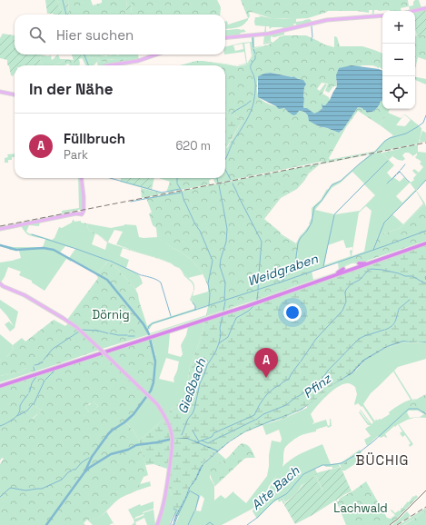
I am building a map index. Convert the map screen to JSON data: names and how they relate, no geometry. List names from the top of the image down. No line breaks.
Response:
{"districts":["BÜCHIG"],"water":["Weidgraben","Gießbach","Pfinz","Alte Bach"],"parks":["Dörnig","Lachwald"],"page":{"map_buttons":["+","−"],"search":"Hier suchen","heading":"In der Nähe","list":[{"mark":"A","name":"Füllbruch","note":"Park","value":"620 m"}],"pins":"A"}}
